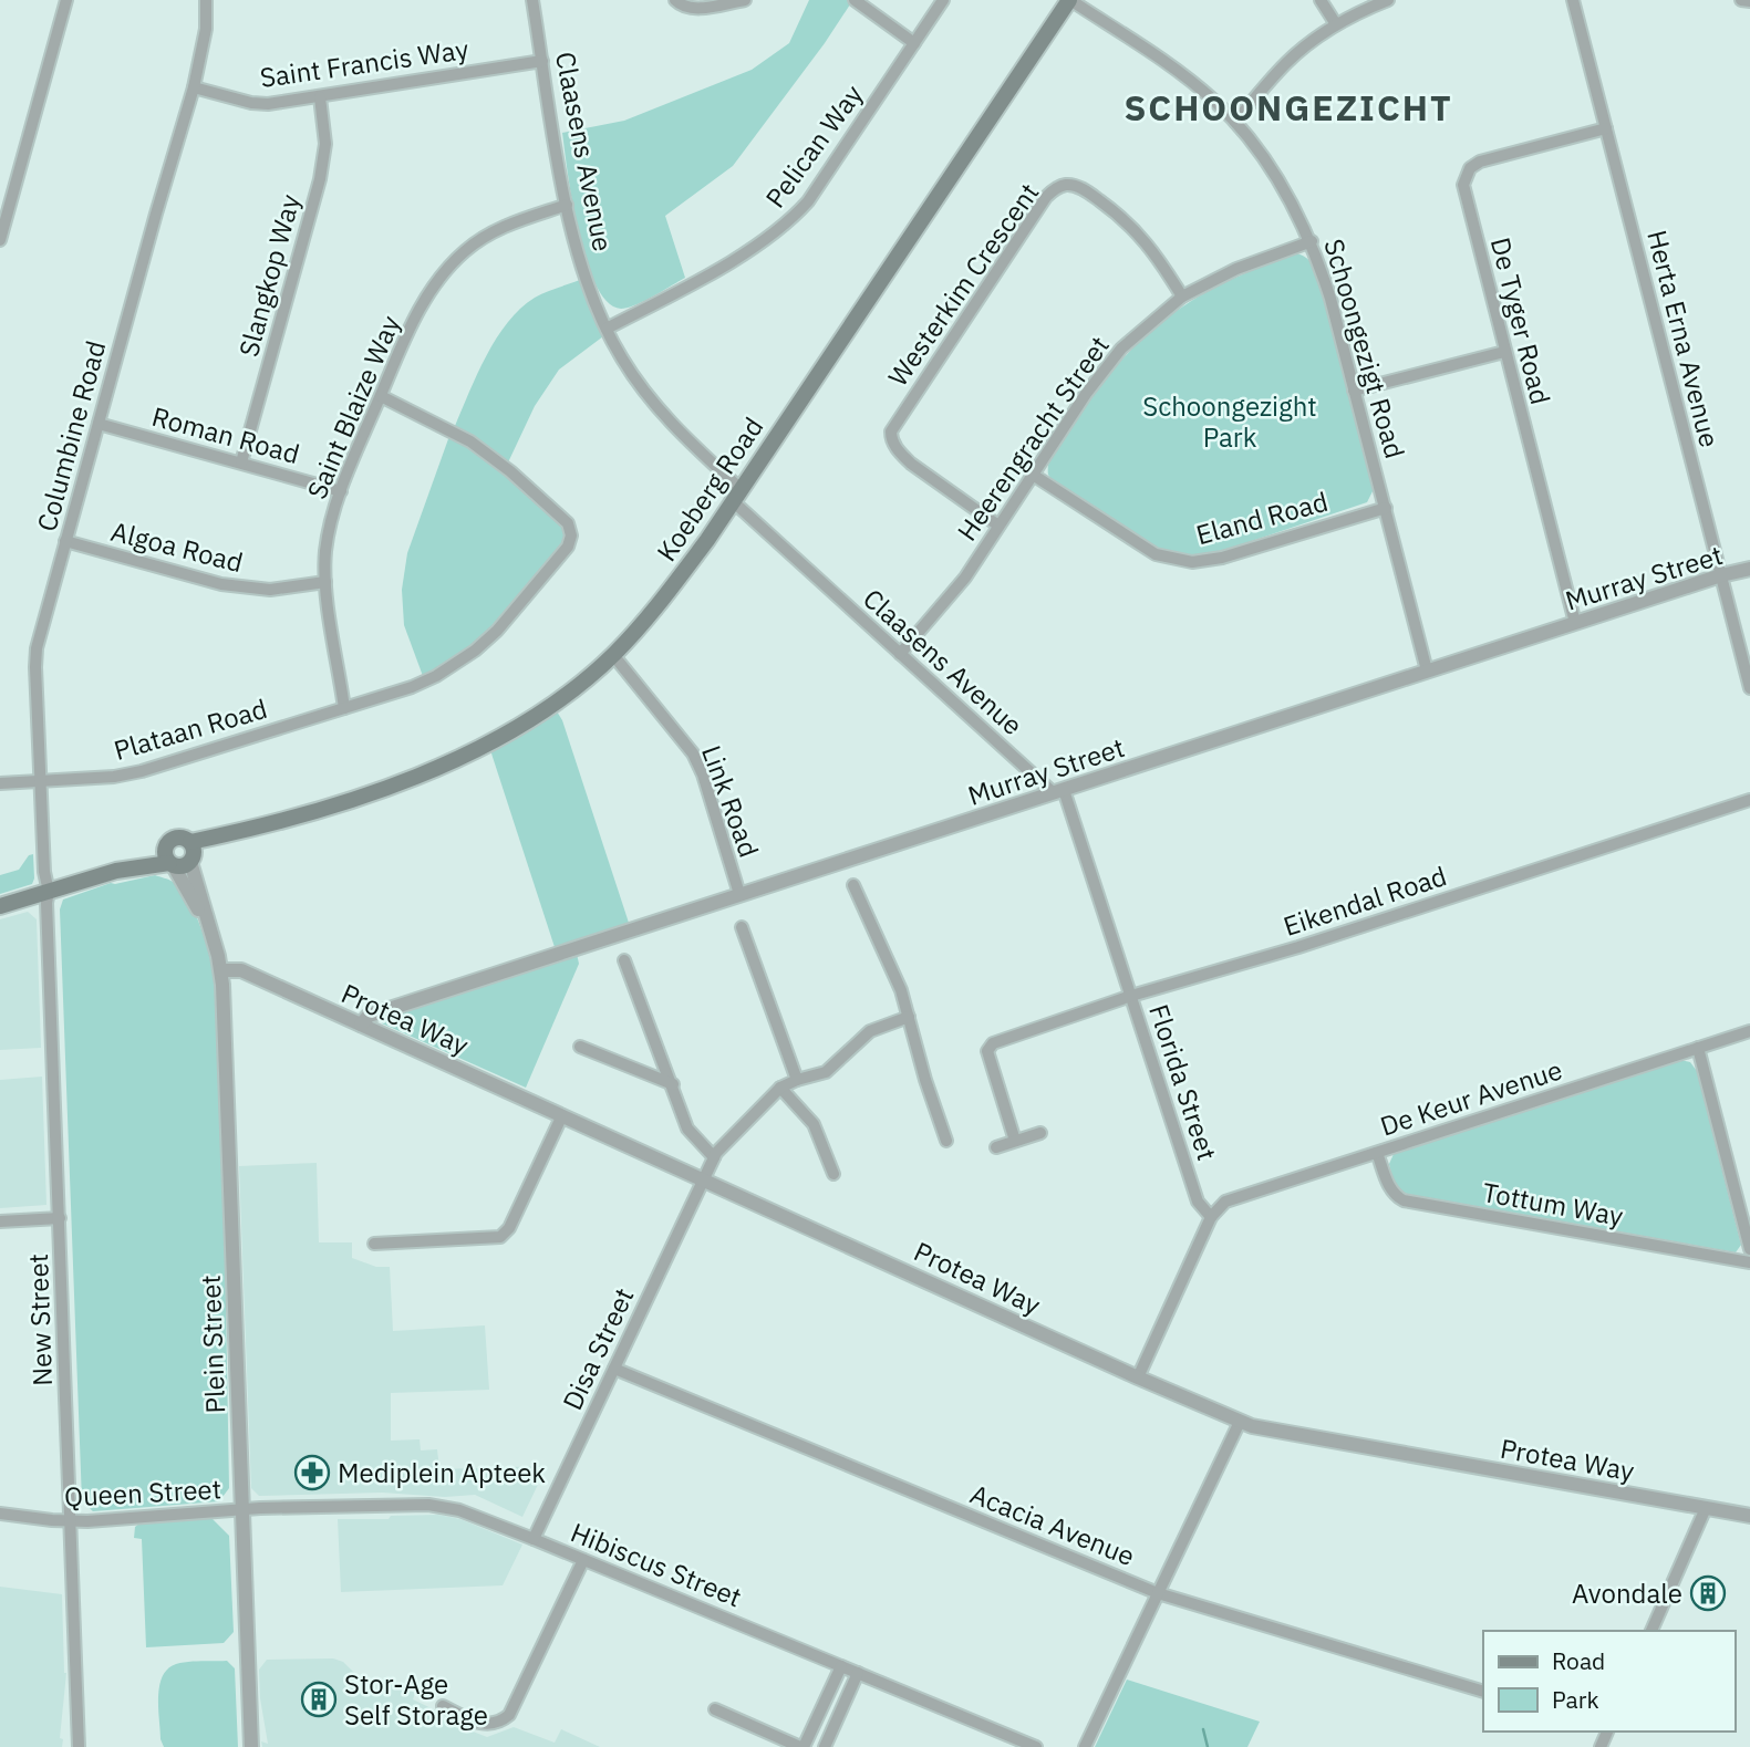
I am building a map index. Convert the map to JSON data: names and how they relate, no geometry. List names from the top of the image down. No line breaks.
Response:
{"streets":{"main road":["Koeberg Road"],"street":["Saint Francis Way","Pelican Way","Claasens Avenue","Slangkop Way","Westerkim Crescent","De Tyger Road","Herta Erna Avenue","Schoongezigt Road","Saint Blaize Way","Roman Road","Columbine Road","Heerengracht Street","Eland Road","Algoa Road","Murray Street","Plataan Road","Link Road","Eikendal Road","Protea Way","Florida Street","De Keur Avenue","Tottum Way","New Street","Plein Street","Disa Street","Queen Street","Acacia Avenue","Hibiscus Street"]},"crossings":[["Saint Francis Way","Claasens Avenue"],["Saint Francis Way","Slangkop Way"],["Saint Francis Way","Columbine Road"],["Pelican Way","Claasens Avenue"],["Claasens Avenue","Saint Blaize Way"],["Claasens Avenue","Heerengracht Street"],["Claasens Avenue","Koeberg Road"],["Claasens Avenue","Murray Street"],["Claasens Avenue","Florida Street"],["Slangkop Way","Roman Road"],["Westerkim Crescent","Heerengracht Street"],["De Tyger Road","Herta Erna Avenue"],["De Tyger Road","Murray Street"],["Herta Erna Avenue","Murray Street"],["Schoongezigt Road","Heerengracht Street"],["Schoongezigt Road","Koeberg Road"],["Schoongezigt Road","Eland Road"],["Schoongezigt Road","Murray Street"],["Saint Blaize Way","Roman Road"],["Saint Blaize Way","Algoa Road"],["Saint Blaize Way","Plataan Road"],["Roman Road","Columbine Road"],["Columbine Road","Algoa Road"],["Columbine Road","Plataan Road"],["Columbine Road","New Street"],["Heerengracht Street","Eland Road"],["Koeberg Road","Link Road"],["Koeberg Road","Plein Street"],["Murray Street","Link Road"],["Murray Street","Protea Way"],["Murray Street","Florida Street"],["Eikendal Road","Florida Street"],["Protea Way","Plein Street"],["Protea Way","Disa Street"],["Florida Street","De Keur Avenue"],["De Keur Avenue","Tottum Way"],["New Street","Queen Street"],["Plein Street","Queen Street"],["Plein Street","Hibiscus Street"],["Disa Street","Acacia Avenue"],["Disa Street","Hibiscus Street"],["Queen Street","Hibiscus Street"]],"districts":["SCHOONGEZICHT"],"parks":["Schoongezight Park"],"places":{"pharmacy":["Mediplein Apteek"],"building":["Avondale","Stor-Age Self Storage"]},"legend":["Road","Park"]}
